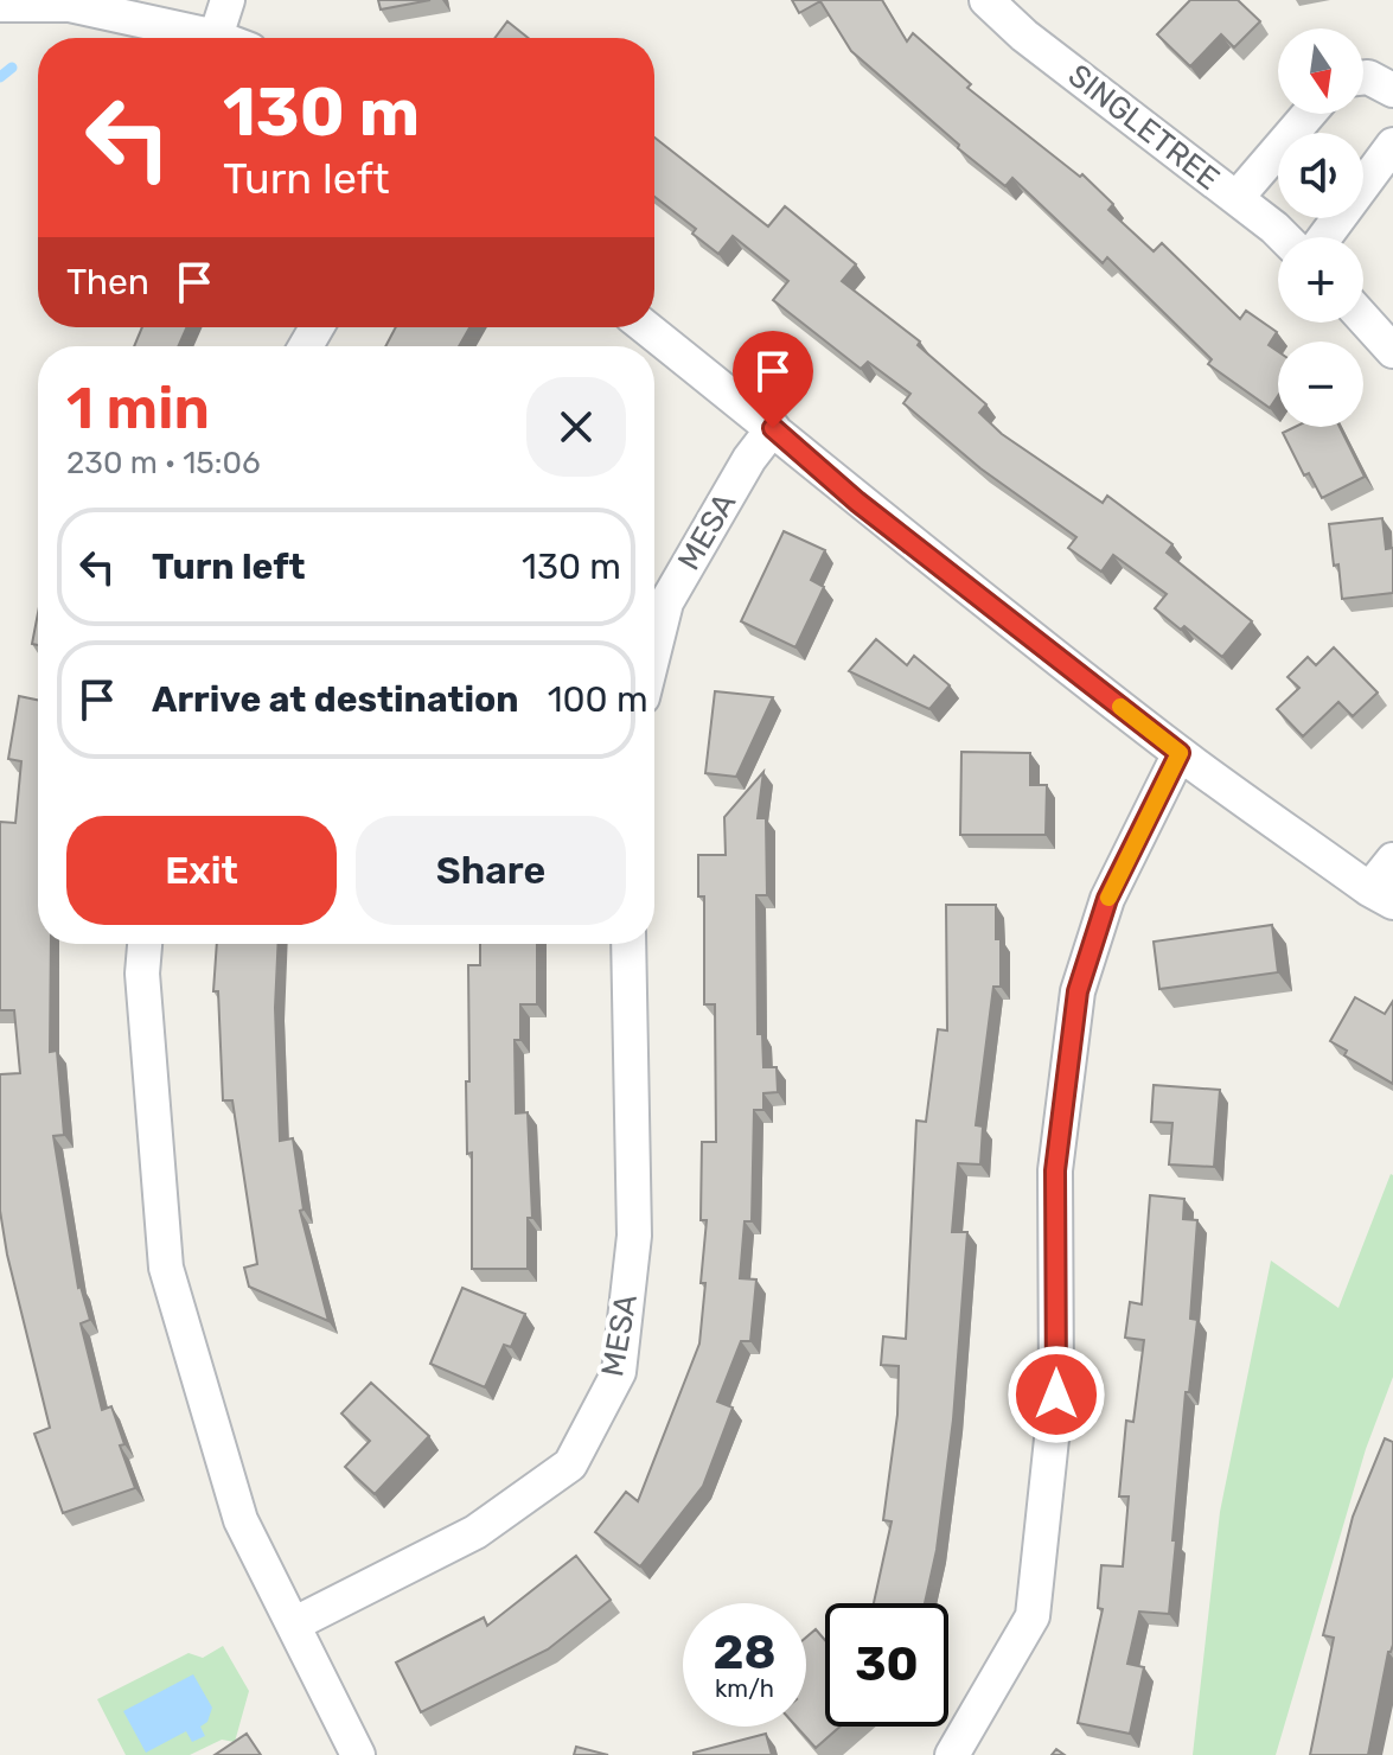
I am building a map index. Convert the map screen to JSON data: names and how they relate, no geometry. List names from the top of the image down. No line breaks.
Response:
{"streets":{"street":["SINGLETREE","MESA"]},"north":"bottom","page":{"map_buttons":["+","−"],"turn":["130 m","Turn left"],"then":"Then","heading":["1 min","230 m · 15:06"],"list":[{"name":"Turn left","value":"130 m"},{"name":"Arrive at destination","value":"100 m"}],"buttons":["Exit","Share"],"speed":"28 km/h","limit":"30"}}
